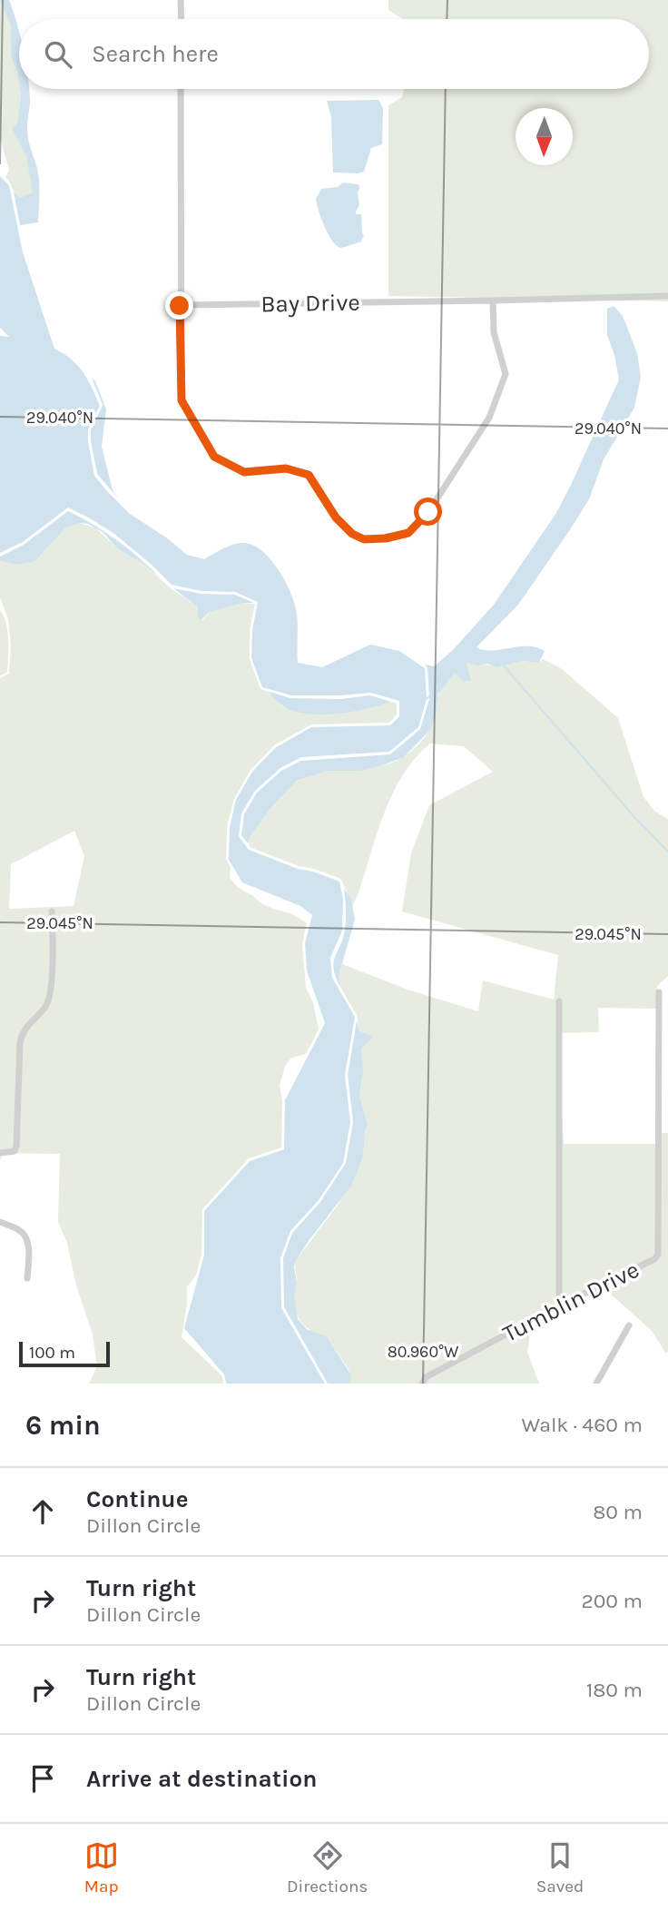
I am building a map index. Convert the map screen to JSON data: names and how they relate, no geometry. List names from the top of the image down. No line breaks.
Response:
{"streets":{"street":["Bay Drive","Tumblin Drive"]},"scale_bar":"100 m","north":"bottom","page":{"search":"Search here","scale":"100 m","heading":["6 min","Walk · 460 m"],"list":[["Continue","Dillon Circle","80 m"],["Turn right","Dillon Circle","200 m"],["Turn right","Dillon Circle","180 m"],"Arrive at destination"],"nav":["Map","Directions","Saved"]},"coordinates":["29.040°N","29.045°N","80.960°W"]}
